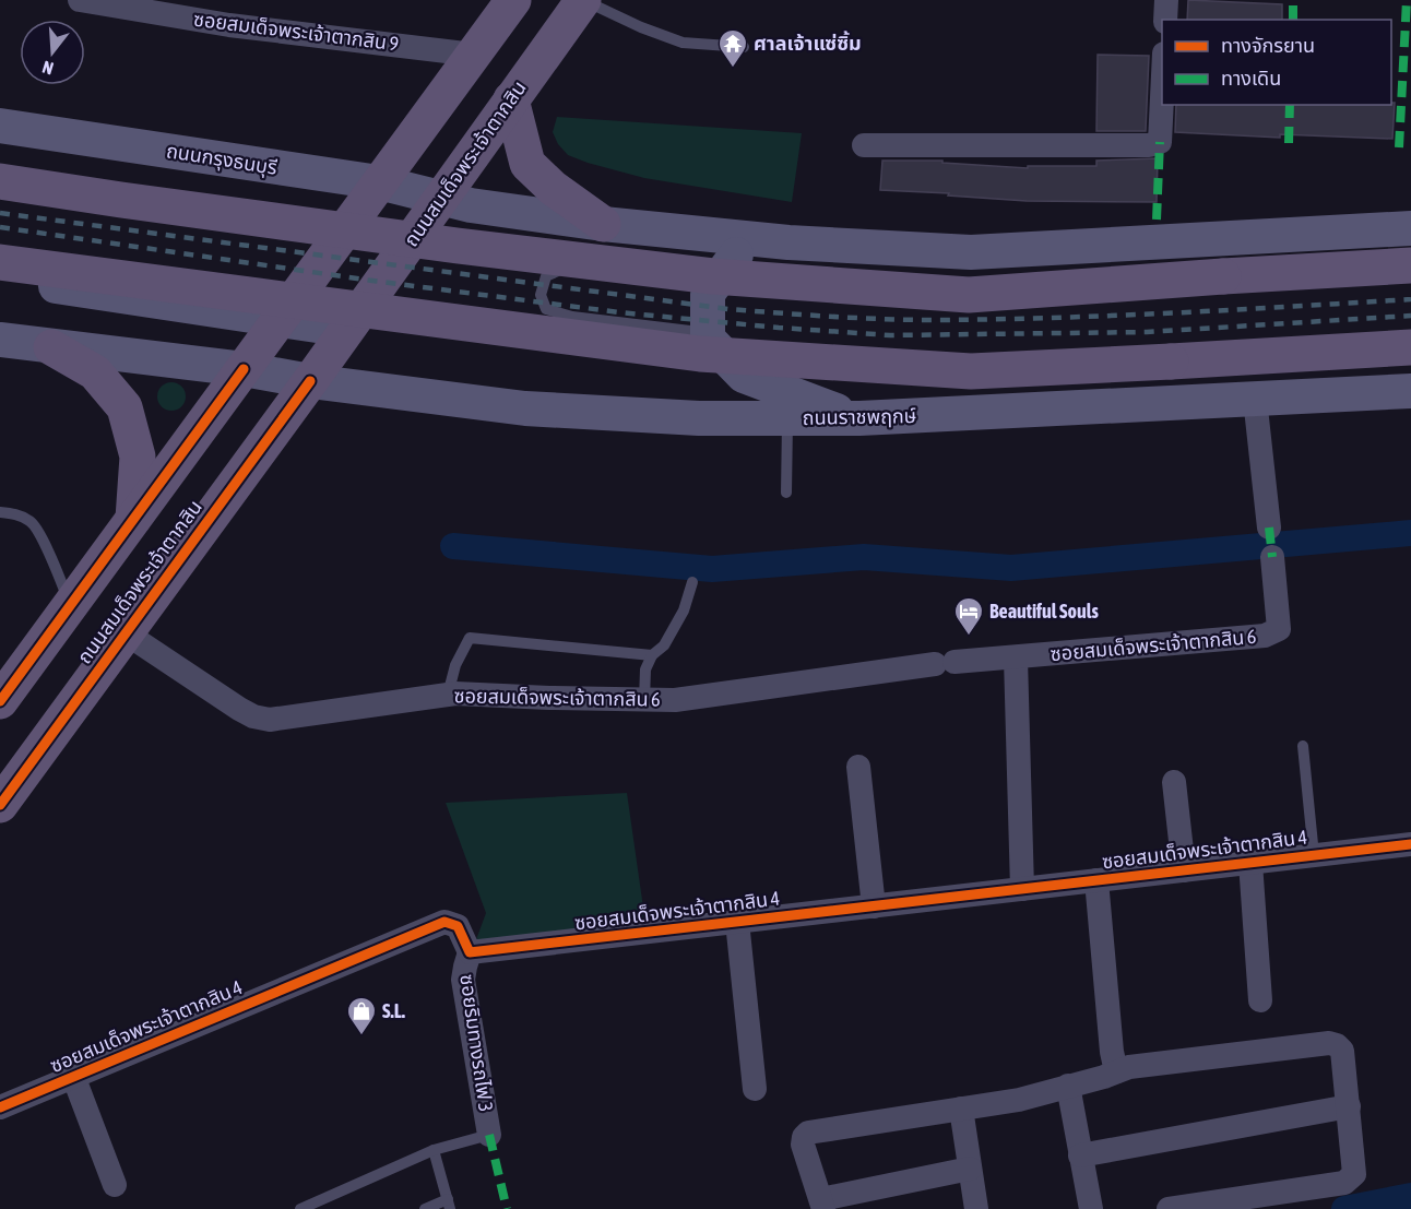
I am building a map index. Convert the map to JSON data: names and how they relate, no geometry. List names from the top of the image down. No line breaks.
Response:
{"streets":{"main road":["ถนนกรุงธนบุรี","ถนนสมเด็จพระเจ้าตากสิน","ถนนราชพฤกษ์"],"street":["ซอยสมเด็จพระเจ้าตากสิน 9","ซอยสมเด็จพระเจ้าตากสิน 6","ซอยสมเด็จพระเจ้าตากสิน 4","ซอยริมทางรถไฟ 3"]},"crossings":[["ถนนกรุงธนบุรี","ถนนสมเด็จพระเจ้าตากสิน"],["ถนนสมเด็จพระเจ้าตากสิน","ถนนราชพฤกษ์"],["ถนนสมเด็จพระเจ้าตากสิน","ซอยสมเด็จพระเจ้าตากสิน 6"],["ซอยสมเด็จพระเจ้าตากสิน 4","ซอยริมทางรถไฟ 3"]],"places":{"temple":["ศาลเจ้าแซ่ซิ้ม"],"hotel":["Beautiful Souls"],"shop":["S.L."]},"legend":["ทางจักรยาน","ทางเดิน"],"north":"bottom"}
